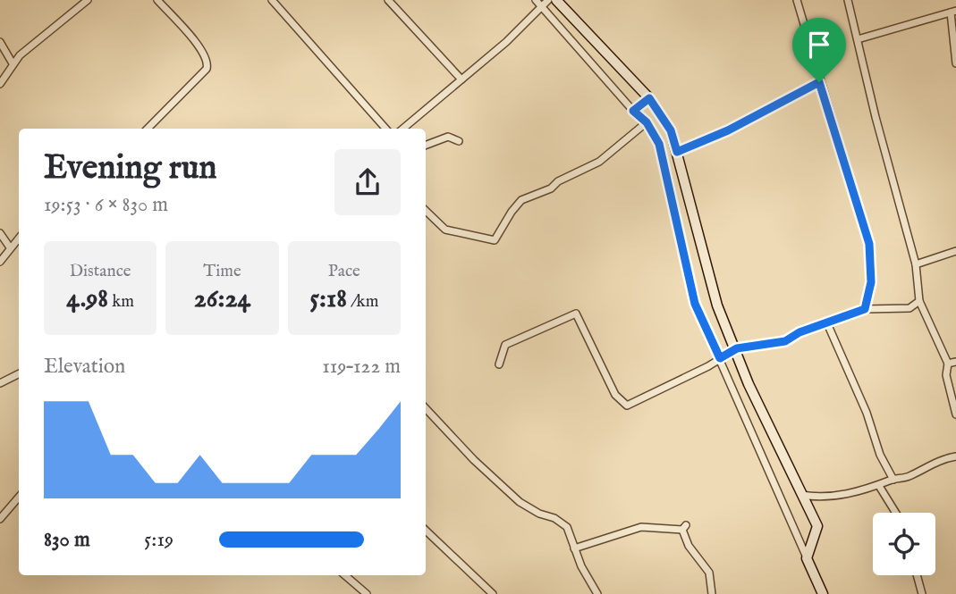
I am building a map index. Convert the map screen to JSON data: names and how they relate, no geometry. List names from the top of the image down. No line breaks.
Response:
{"page":{"heading":["Evening run","19:53 · 6 × 830 m"],"stats":[["Distance","4.98 km"],["Time","26:24"],["Pace","5:18 /km"]],"chart":["Elevation","119–122 m"],"list":[{"name":"830 m","note":"5:19"}]}}
